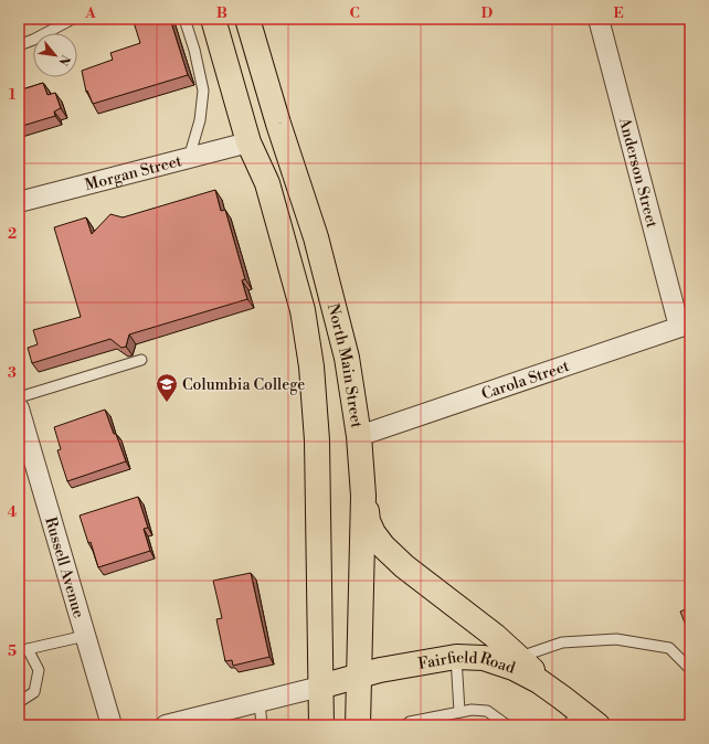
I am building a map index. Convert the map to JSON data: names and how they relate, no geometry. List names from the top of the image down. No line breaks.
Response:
{"streets":{"main road":["North Main Street","Fairfield Road"],"street":["Morgan Street","Anderson Street","Carola Street","Russell Avenue"]},"crossings":[["Morgan Street","North Main Street"],["Anderson Street","Carola Street"],["North Main Street","Carola Street"],["North Main Street","Fairfield Road"]],"places":{"school or university":["Columbia College"]},"north":"bottom right","grid":{"columns":["A","B","C","D","E"],"rows":["1","2","3","4","5"]}}
